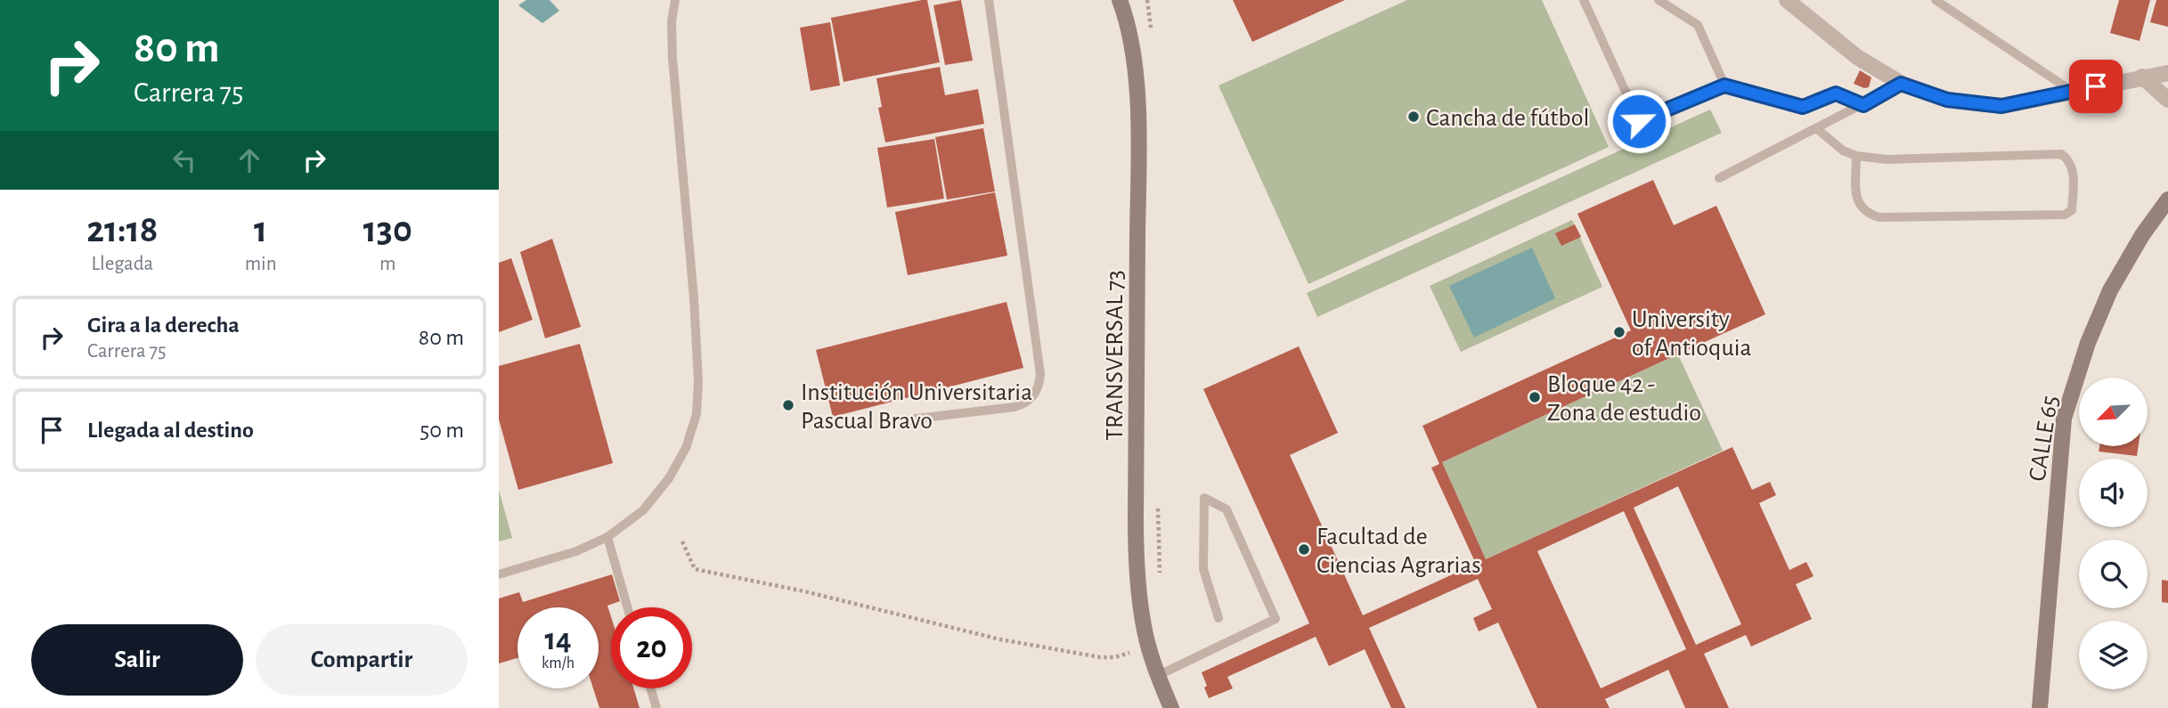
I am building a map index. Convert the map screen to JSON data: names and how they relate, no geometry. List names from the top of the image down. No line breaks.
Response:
{"streets":{"main road":["TRANSVERSAL 73","CALLE 65"]},"places":["Cancha de fútbol","University of Antioquia","Bloque 42 - Zona de estudio","Institución Universitaria Pascual Bravo","Facultad de Ciencias Agrarias"],"north":"bottom left","page":{"turn":["80 m","Carrera 75"],"eta":["21:18","Llegada","1","min","130","m"],"list":[{"name":"Gira a la derecha","note":"Carrera 75","value":"80 m"},{"name":"Llegada al destino","value":"50 m"}],"speed":"14 km/h","limit":"20","buttons":["Salir","Compartir"]}}
